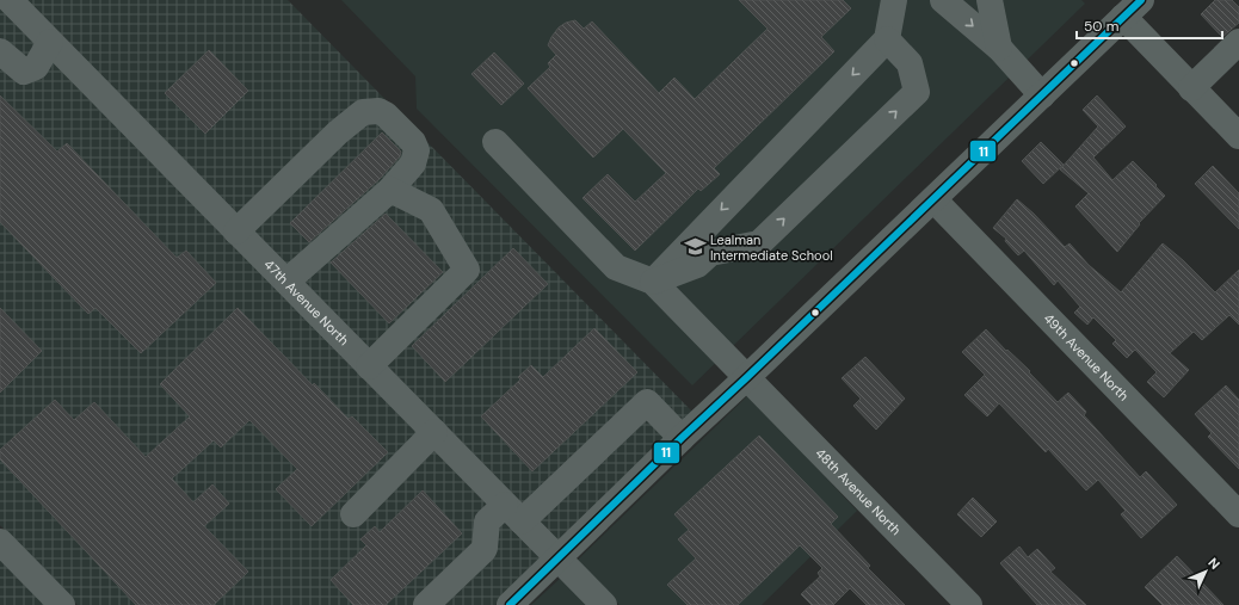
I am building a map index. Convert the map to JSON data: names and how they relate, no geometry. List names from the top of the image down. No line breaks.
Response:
{"streets":{"street":["47th Avenue North","49th Avenue North","48th Avenue North"]},"places":{"school or university":["Lealman Intermediate School"]},"lines":["transit line 11"],"scale_bar":"50 m","north":"top right"}
